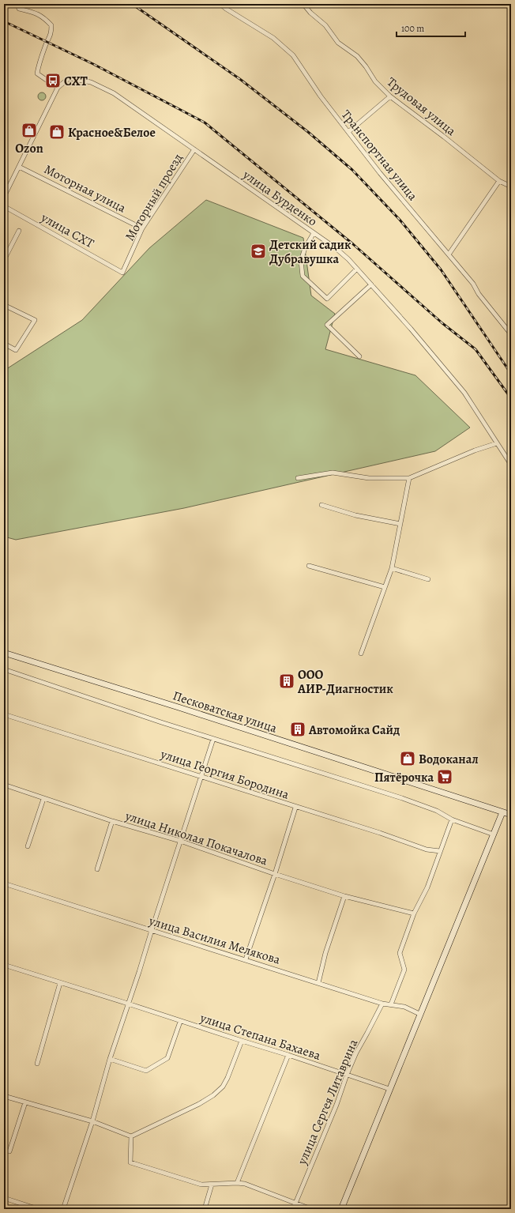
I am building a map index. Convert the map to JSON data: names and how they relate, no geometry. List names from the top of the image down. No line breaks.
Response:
{"streets":{"main road":["Песковатская улица"],"street":["Трудовая улица","Транспортная улица","Моторная улица","Моторный проезд","улица Бурденко","улица СХТ","улица Георгия Бородина","улица Николая Покачалова","улица Василия Мелякова","улица Степана Бахаева","улица Сергея Литаврина"]},"crossings":[["Моторная улица","Моторный проезд"],["Моторный проезд","улица Бурденко"],["Моторный проезд","улица СХТ"],["улица Георгия Бородина","улица Николая Покачалова"],["улица Николая Покачалова","улица Василия Мелякова"],["улица Василия Мелякова","улица Сергея Литаврина"],["улица Степана Бахаева","улица Сергея Литаврина"]],"places":{"bus stop":["СХТ"],"shop":["Ozon","Красное&Белое","Водоканал"],"school or university":["Детский садик Дубравушка"],"building":["ООО АИР-Диагностик","Автомойка Сайд"],"supermarket":["Пятёрочка"]},"scale_bar":"100 m"}
